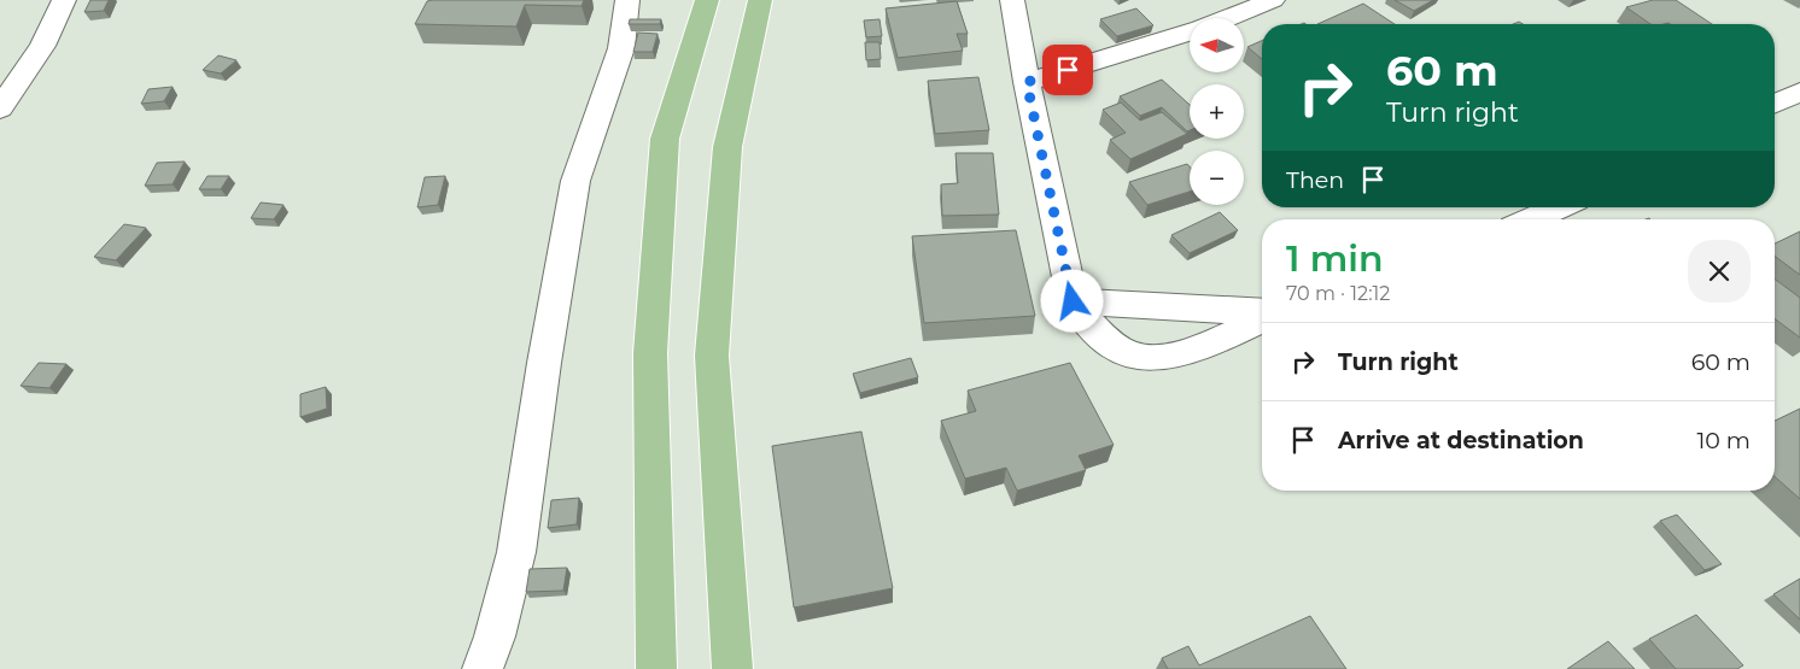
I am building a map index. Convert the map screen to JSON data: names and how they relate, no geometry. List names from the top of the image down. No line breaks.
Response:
{"north":"left","page":{"map_buttons":["+","−"],"turn":["60 m","Turn right"],"then":"Then","heading":["1 min","70 m · 12:12"],"list":[{"name":"Turn right","value":"60 m"},{"name":"Arrive at destination","value":"10 m"}]}}
